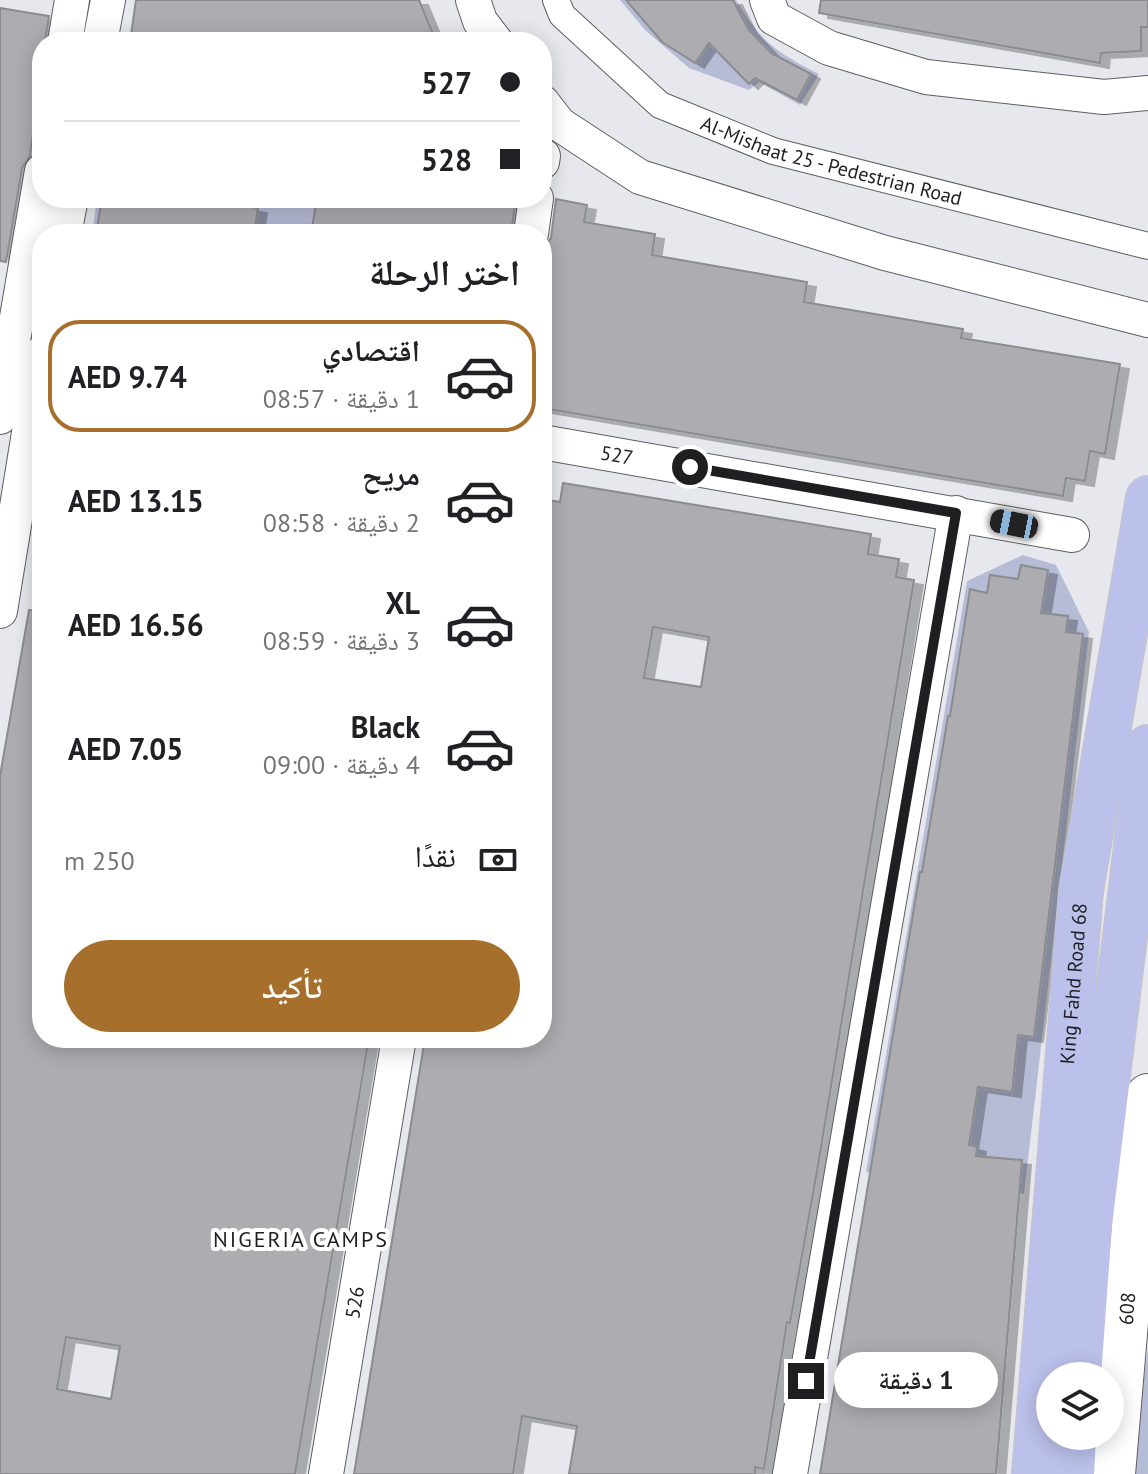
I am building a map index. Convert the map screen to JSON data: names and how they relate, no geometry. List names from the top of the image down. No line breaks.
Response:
{"streets":{"main road":["King Fahd Road 68","608"],"street":["Al-Mishaat 25 - Pedestrian Road","527","526"]},"districts":["NIGERIA CAMPS"],"page":{"banner":["527","528"],"heading":"اختر الرحلة","list":[{"name":"اقتصادي","note":"1 دقيقة · 08:57","value":"AED 9.74"},{"name":"مريح","note":"2 دقيقة · 08:58","value":"AED 13.15"},{"name":"XL","note":"3 دقيقة · 08:59","value":"AED 16.56"},{"name":"Black","note":"4 دقيقة · 09:00","value":"AED 7.05"}],"pay":["نقدًا","250 m"],"buttons":"تأكيد","bubble":"1 دقيقة"}}
